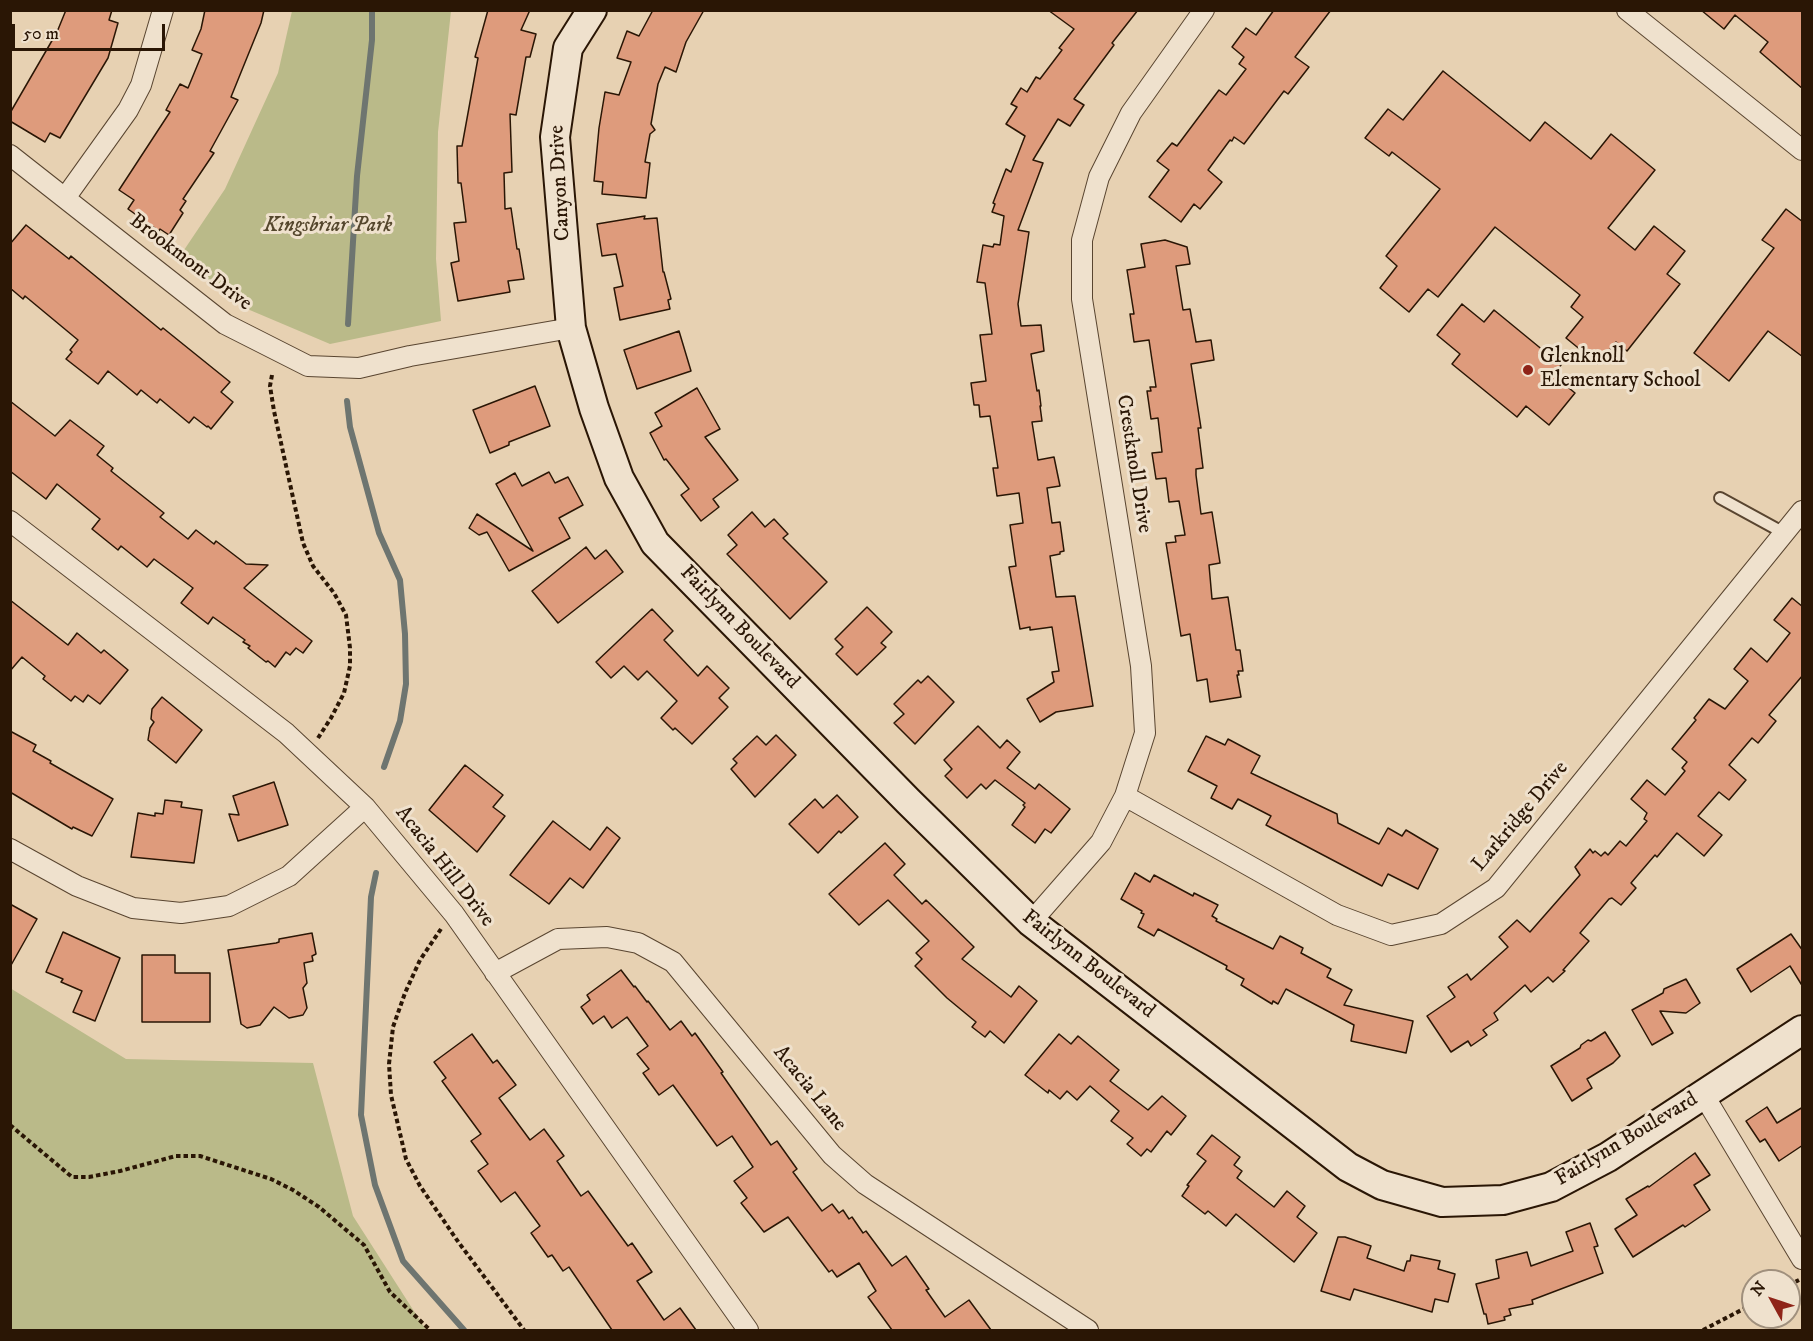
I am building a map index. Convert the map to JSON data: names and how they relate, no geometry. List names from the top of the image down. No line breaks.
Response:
{"streets":{"street":["Canyon Drive","Brookmont Drive","Crestknoll Drive","Fairlynn Boulevard","Larkridge Drive","Acacia Hill Drive","Acacia Lane"]},"crossings":[["Canyon Drive","Brookmont Drive"],["Canyon Drive","Fairlynn Boulevard"],["Brookmont Drive","Fairlynn Boulevard"],["Crestknoll Drive","Fairlynn Boulevard"],["Crestknoll Drive","Larkridge Drive"],["Acacia Hill Drive","Acacia Lane"]],"parks":["Kingsbriar Park"],"places":["Glenknoll Elementary School"],"scale_bar":"50 m","north":"top left"}
